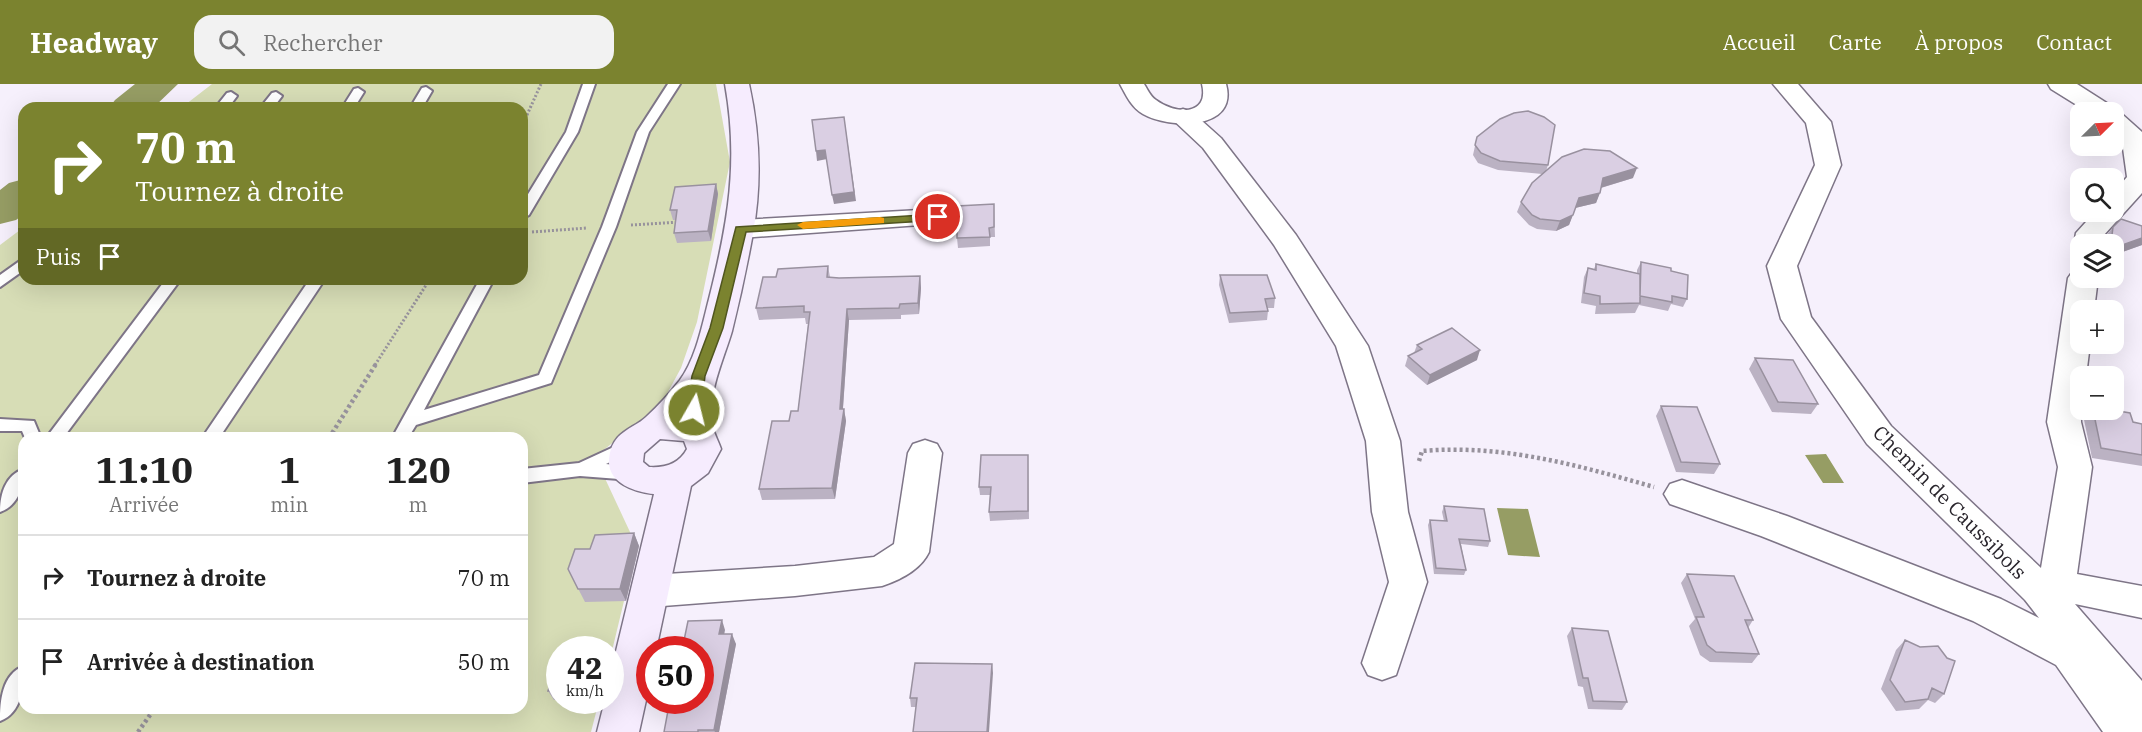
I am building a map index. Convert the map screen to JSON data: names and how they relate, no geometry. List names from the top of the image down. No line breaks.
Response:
{"streets":{"street":["Chemin de Caussibols"]},"north":"top right","page":{"header":"Headway","search":"Rechercher","nav":["Accueil","Carte","À propos","Contact"],"map_buttons":["+","−"],"turn":["70 m","Tournez à droite"],"then":"Puis","eta":["11:10","Arrivée","1","min","120","m"],"list":[{"name":"Tournez à droite","value":"70 m"},{"name":"Arrivée à destination","value":"50 m"}],"speed":"42 km/h","limit":"50"}}
